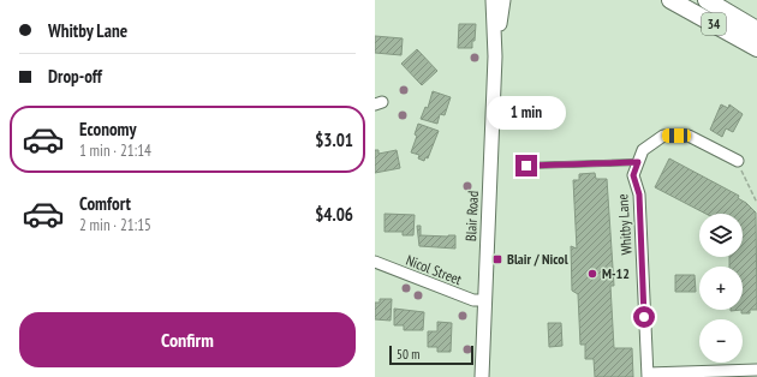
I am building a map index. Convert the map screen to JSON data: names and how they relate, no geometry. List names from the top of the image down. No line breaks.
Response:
{"streets":{"main road":["34"],"street":["Blair Road","Whitby Lane","Nicol Street"]},"crossings":[["Blair Road","Nicol Street"]],"places":{"transit":["Blair / Nicol"],"other":["M-12"]},"scale_bar":"50 m","page":{"banner":["Whitby Lane","Drop-off"],"bubble":"1 min","list":[{"name":"Economy","note":"1 min · 21:14","value":"$3.01"},{"name":"Comfort","note":"2 min · 21:15","value":"$4.06"}],"map_buttons":["+","−"],"buttons":"Confirm","scale":"50 m"}}
